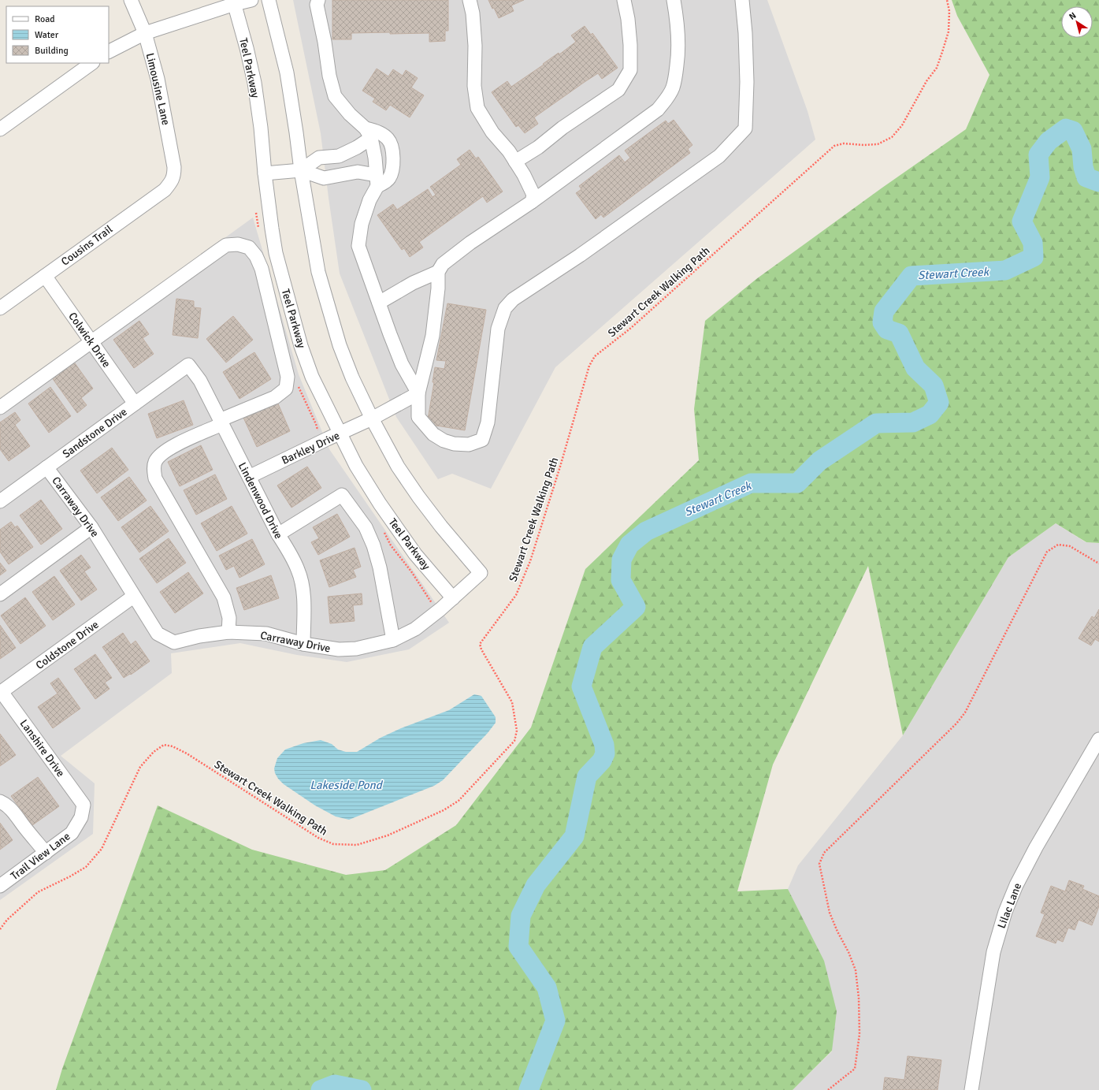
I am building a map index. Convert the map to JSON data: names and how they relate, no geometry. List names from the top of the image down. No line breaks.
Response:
{"streets":{"street":["Teel Parkway","Limousine Lane","Cousins Trail","Colwick Drive","Sandstone Drive","Barkley Drive","Lindenwood Drive","Carraway Drive","Coldstone Drive","Lanshire Drive","Trail View Lane","Lilac Lane"],"path":["Stewart Creek Walking Path"]},"crossings":[["Teel Parkway","Barkley Drive"],["Teel Parkway","Carraway Drive"],["Limousine Lane","Cousins Trail"],["Cousins Trail","Colwick Drive"],["Colwick Drive","Sandstone Drive"],["Sandstone Drive","Lindenwood Drive"],["Sandstone Drive","Carraway Drive"],["Barkley Drive","Lindenwood Drive"],["Barkley Drive","Carraway Drive"],["Lindenwood Drive","Carraway Drive"],["Carraway Drive","Coldstone Drive"],["Coldstone Drive","Lanshire Drive"],["Lanshire Drive","Trail View Lane"]],"water":["Stewart Creek","Lakeside Pond"],"legend":["Road","Water","Building"],"north":"top left"}
